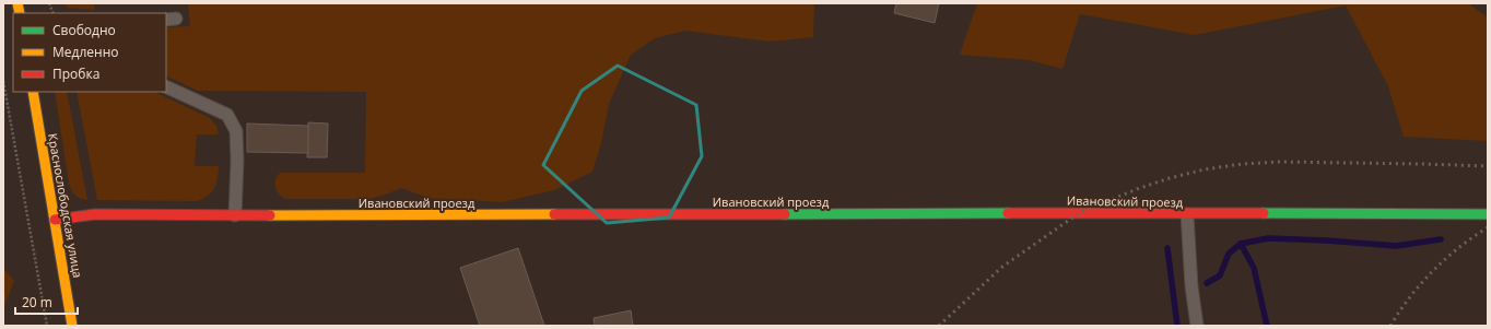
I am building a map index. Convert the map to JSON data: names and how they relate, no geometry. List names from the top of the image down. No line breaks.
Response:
{"streets":{"street":["Ивановский проезд","Краснослободская улица"]},"crossings":[["Ивановский проезд","Краснослободская улица"]],"legend":["Свободно","Медленно","Пробка"],"scale_bar":"20 m"}
